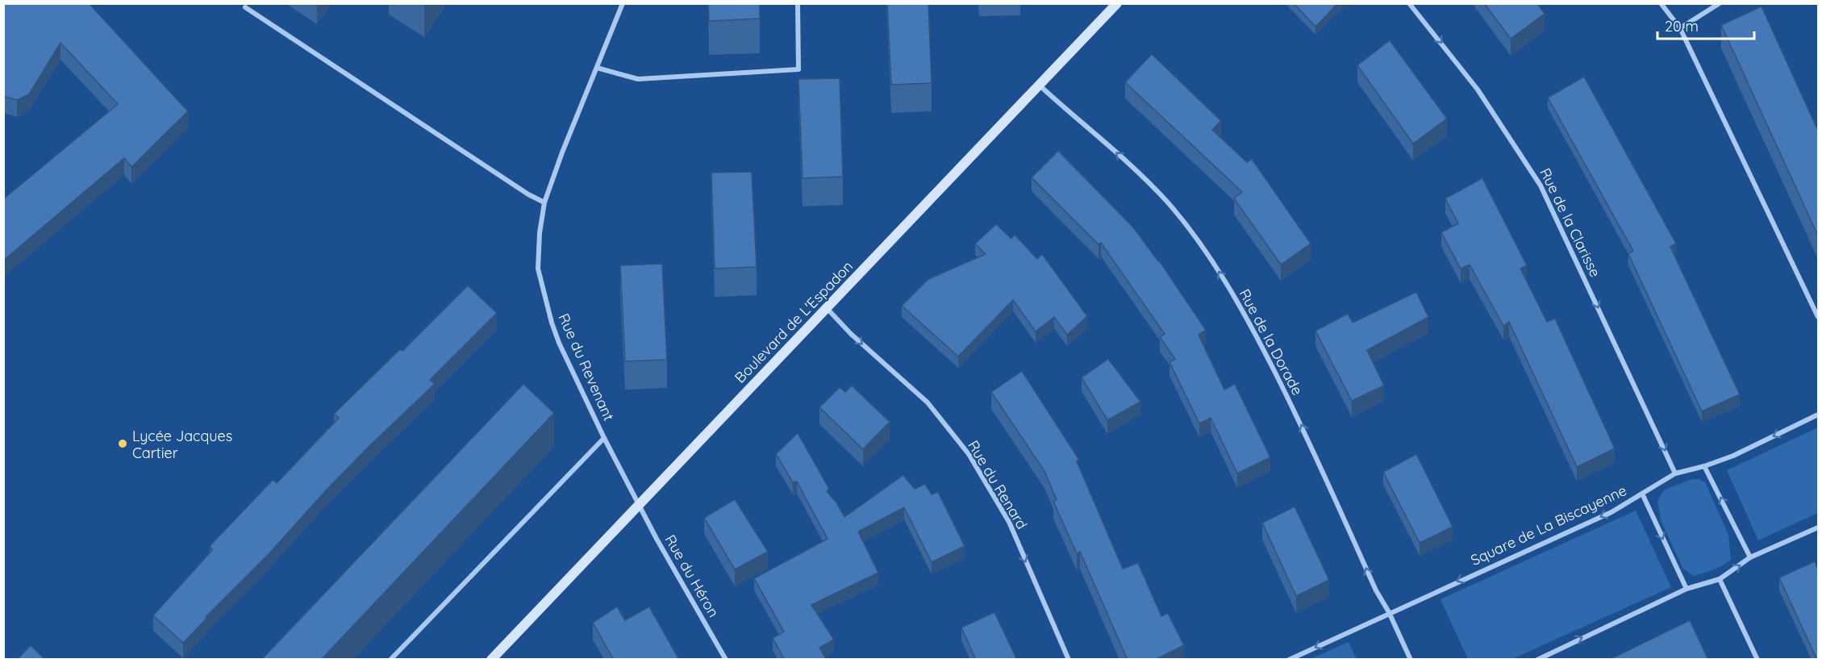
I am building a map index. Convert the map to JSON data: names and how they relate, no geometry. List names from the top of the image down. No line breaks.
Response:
{"streets":{"street":["Rue de la Clarisse","Boulevard de L'Espadon","Rue de la Dorade","Rue du Revenant","Rue du Renard","Square de La Biscayenne","Rue du Héron"]},"crossings":[["Rue de la Clarisse","Square de La Biscayenne"],["Boulevard de L'Espadon","Rue de la Dorade"],["Boulevard de L'Espadon","Rue du Revenant"],["Boulevard de L'Espadon","Rue du Renard"],["Boulevard de L'Espadon","Rue du Héron"],["Rue de la Dorade","Square de La Biscayenne"],["Rue du Revenant","Rue du Héron"]],"one_way":["Rue de la Clarisse","Rue de la Dorade","Rue du Renard","Square de La Biscayenne"],"places":["Lycée Jacques Cartier"],"scale_bar":"20 m"}
